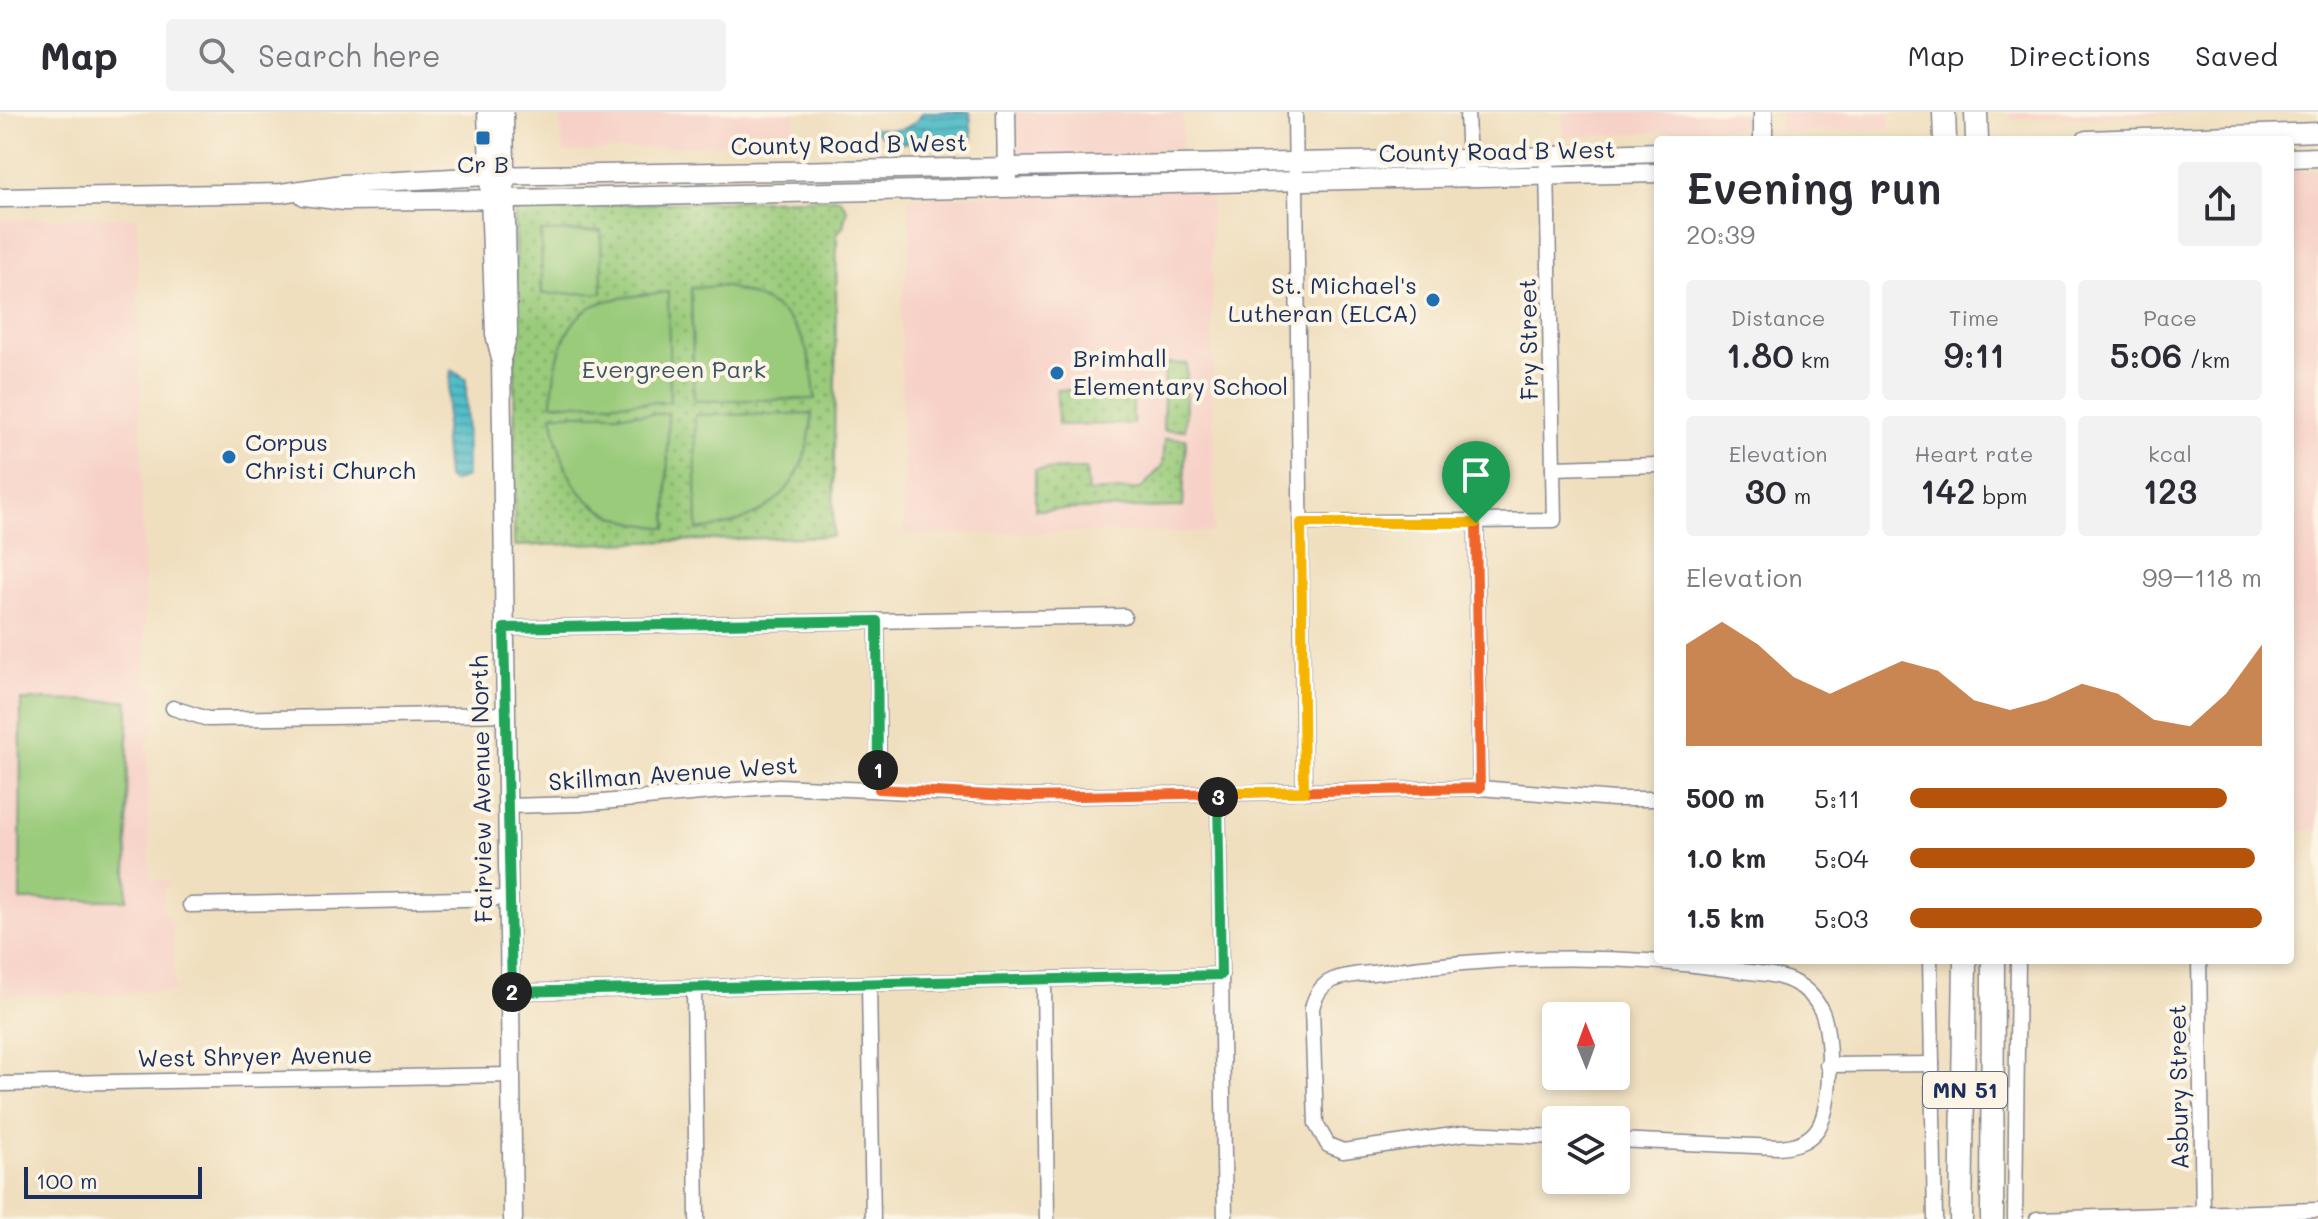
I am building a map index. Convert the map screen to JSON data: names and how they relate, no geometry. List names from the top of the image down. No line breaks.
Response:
{"streets":{"main road":["MN 51"],"street":["County Road B West","Fry Street","Skillman Avenue West","Fairview Avenue North","West Shryer Avenue","Asbury Street"]},"crossings":[["County Road B West","Fry Street"],["County Road B West","Fairview Avenue North"],["Skillman Avenue West","Fairview Avenue North"],["Fairview Avenue North","West Shryer Avenue"]],"parks":["Evergreen Park"],"places":{"transit":["Cr B"],"other":["St. Michael's Lutheran (ELCA)","Brimhall Elementary School","Corpus Christi Church"]},"scale_bar":"100 m","north":"top","page":{"header":"Map","search":"Search here","nav":["Map","Directions","Saved"],"heading":["Evening run","20:39"],"stats":[["Distance","1.80 km"],["Time","9:11"],["Pace","5:06 /km"],["Elevation","30 m"],["Heart rate","142 bpm"],["kcal","123"]],"chart":["Elevation","99–118 m"],"pins":["1","3","2"],"list":[{"name":"500 m","note":"5:11"},{"name":"1.0 km","note":"5:04"},{"name":"1.5 km","note":"5:03"}],"scale":"100 m"}}
